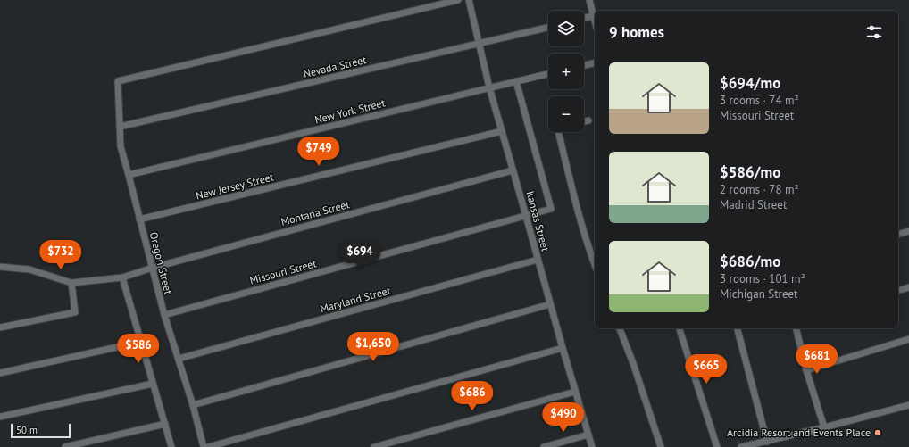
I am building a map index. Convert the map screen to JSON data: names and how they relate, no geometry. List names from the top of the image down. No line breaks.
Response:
{"streets":{"street":["Nevada Street","New York Street","New Jersey Street","Montana Street","Kansas Street","Oregon Street","Missouri Street","Maryland Street"]},"crossings":[["Nevada Street","Kansas Street"],["Nevada Street","Oregon Street"],["New York Street","Kansas Street"],["New York Street","Oregon Street"],["New York Street","Missouri Street"],["New Jersey Street","Kansas Street"],["New Jersey Street","Oregon Street"],["Montana Street","Kansas Street"],["Montana Street","Oregon Street"],["Kansas Street","Missouri Street"],["Kansas Street","Maryland Street"],["Oregon Street","Missouri Street"],["Oregon Street","Maryland Street"]],"places":["Arcidia Resort and Events Place"],"scale_bar":"50 m","page":{"map_buttons":["+","−"],"heading":"9 homes","list":[{"name":"$694/mo","note":"3 rooms · 74 m² · Missouri Street"},{"name":"$586/mo","note":"2 rooms · 78 m² · Madrid Street"},{"name":"$686/mo","note":"3 rooms · 101 m² · Michigan Street"}],"price":["$749","$732","$694","$1,650","$586","$681","$665","$686","$490"],"scale":"50 m"}}
